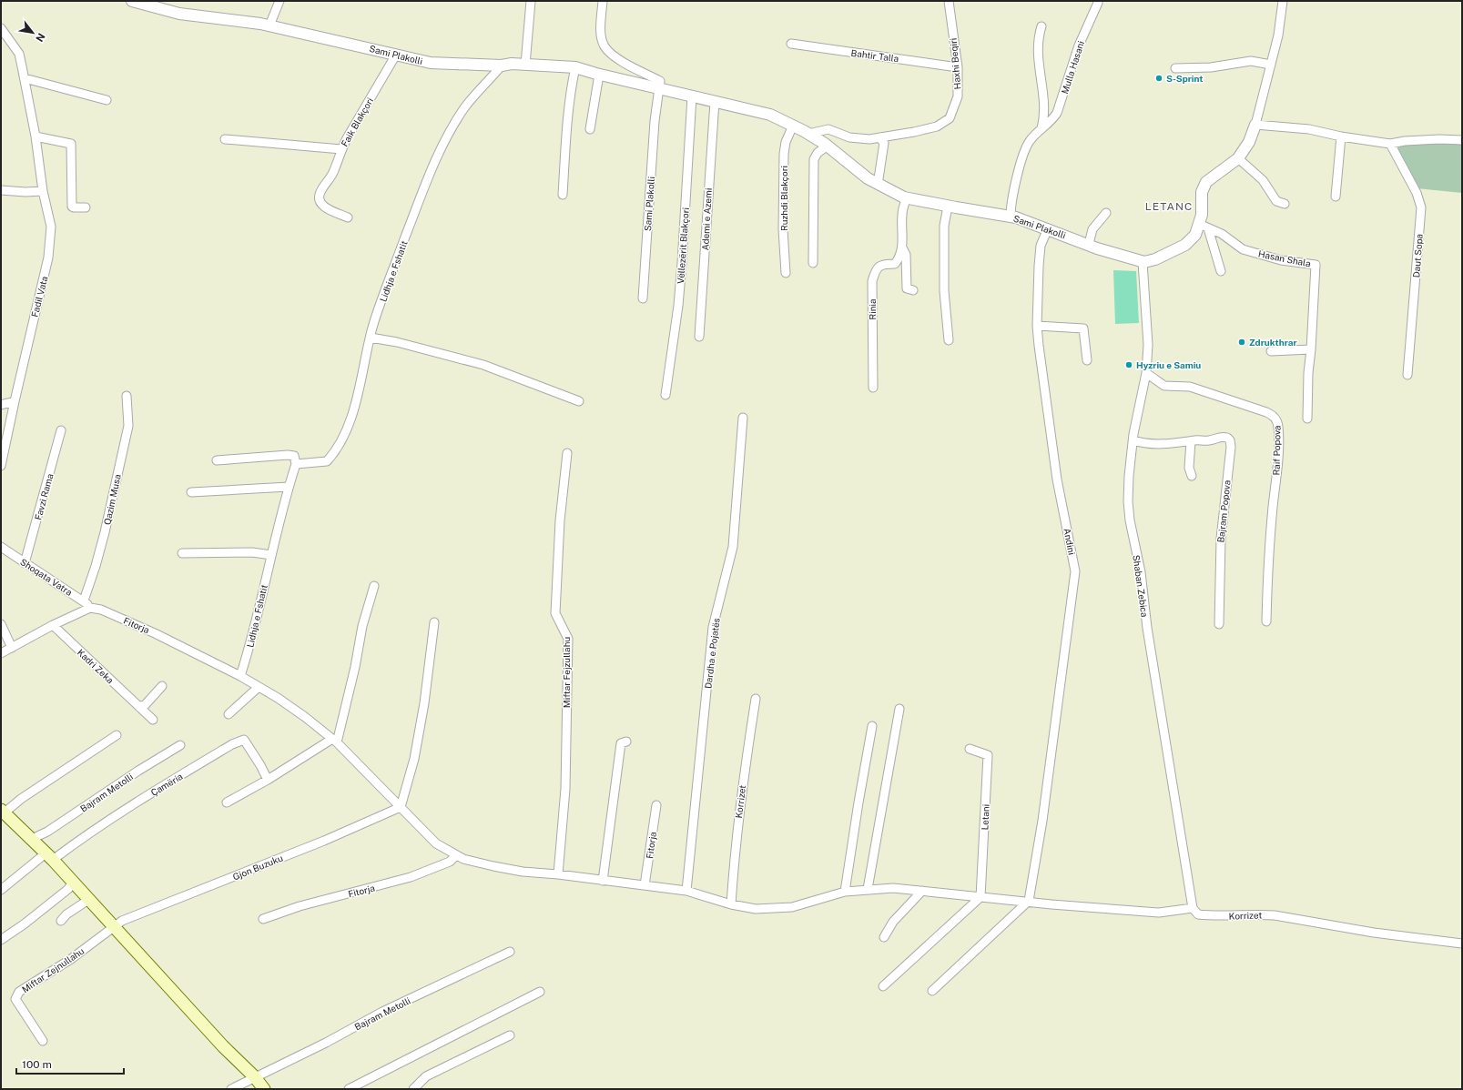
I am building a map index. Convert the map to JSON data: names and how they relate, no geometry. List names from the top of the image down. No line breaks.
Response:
{"streets":{"street":["Sami Plakolli","Bahtir Talla","Haxhi Beqiri","Mulla Hasani","Faik Blakçori","Ruzhdi Blakçori","Ademi e Azemi","Vëllezërit Blakçori","Daut Sopa","Hasan Shala","Lidhja e Fshatit","Fadil Vata","Rinia","Raif Popova","Favzi Rama","Qazim Musa","Bajram Popova","Andini","Shoqata Vatra","Shaban Zebica","Fitorja","Dardha e Pojatës","Kadri Zeka","Miftar Fejzullahu","Çamëria","Bajram Metolli","Korrizet","Letani","Gjon Buzuku","Miftar Zejnullahu"]},"crossings":[["Sami Plakolli","Haxhi Beqiri"],["Sami Plakolli","Mulla Hasani"],["Sami Plakolli","Faik Blakçori"],["Sami Plakolli","Ruzhdi Blakçori"],["Sami Plakolli","Ademi e Azemi"],["Sami Plakolli","Vëllezërit Blakçori"],["Sami Plakolli","Lidhja e Fshatit"],["Sami Plakolli","Andini"],["Sami Plakolli","Shaban Zebica"],["Bahtir Talla","Haxhi Beqiri"],["Lidhja e Fshatit","Fitorja"],["Raif Popova","Shaban Zebica"],["Favzi Rama","Shoqata Vatra"],["Qazim Musa","Shoqata Vatra"],["Bajram Popova","Shaban Zebica"],["Shoqata Vatra","Fitorja"],["Shaban Zebica","Korrizet"],["Fitorja","Dardha e Pojatës"],["Fitorja","Miftar Fejzullahu"],["Fitorja","Gjon Buzuku"],["Gjon Buzuku","Miftar Zejnullahu"]],"districts":["LETANC"],"places":["S-Sprint","Zdrukthrar","Hyzriu e Samiu"],"scale_bar":"100 m","north":"bottom right"}
